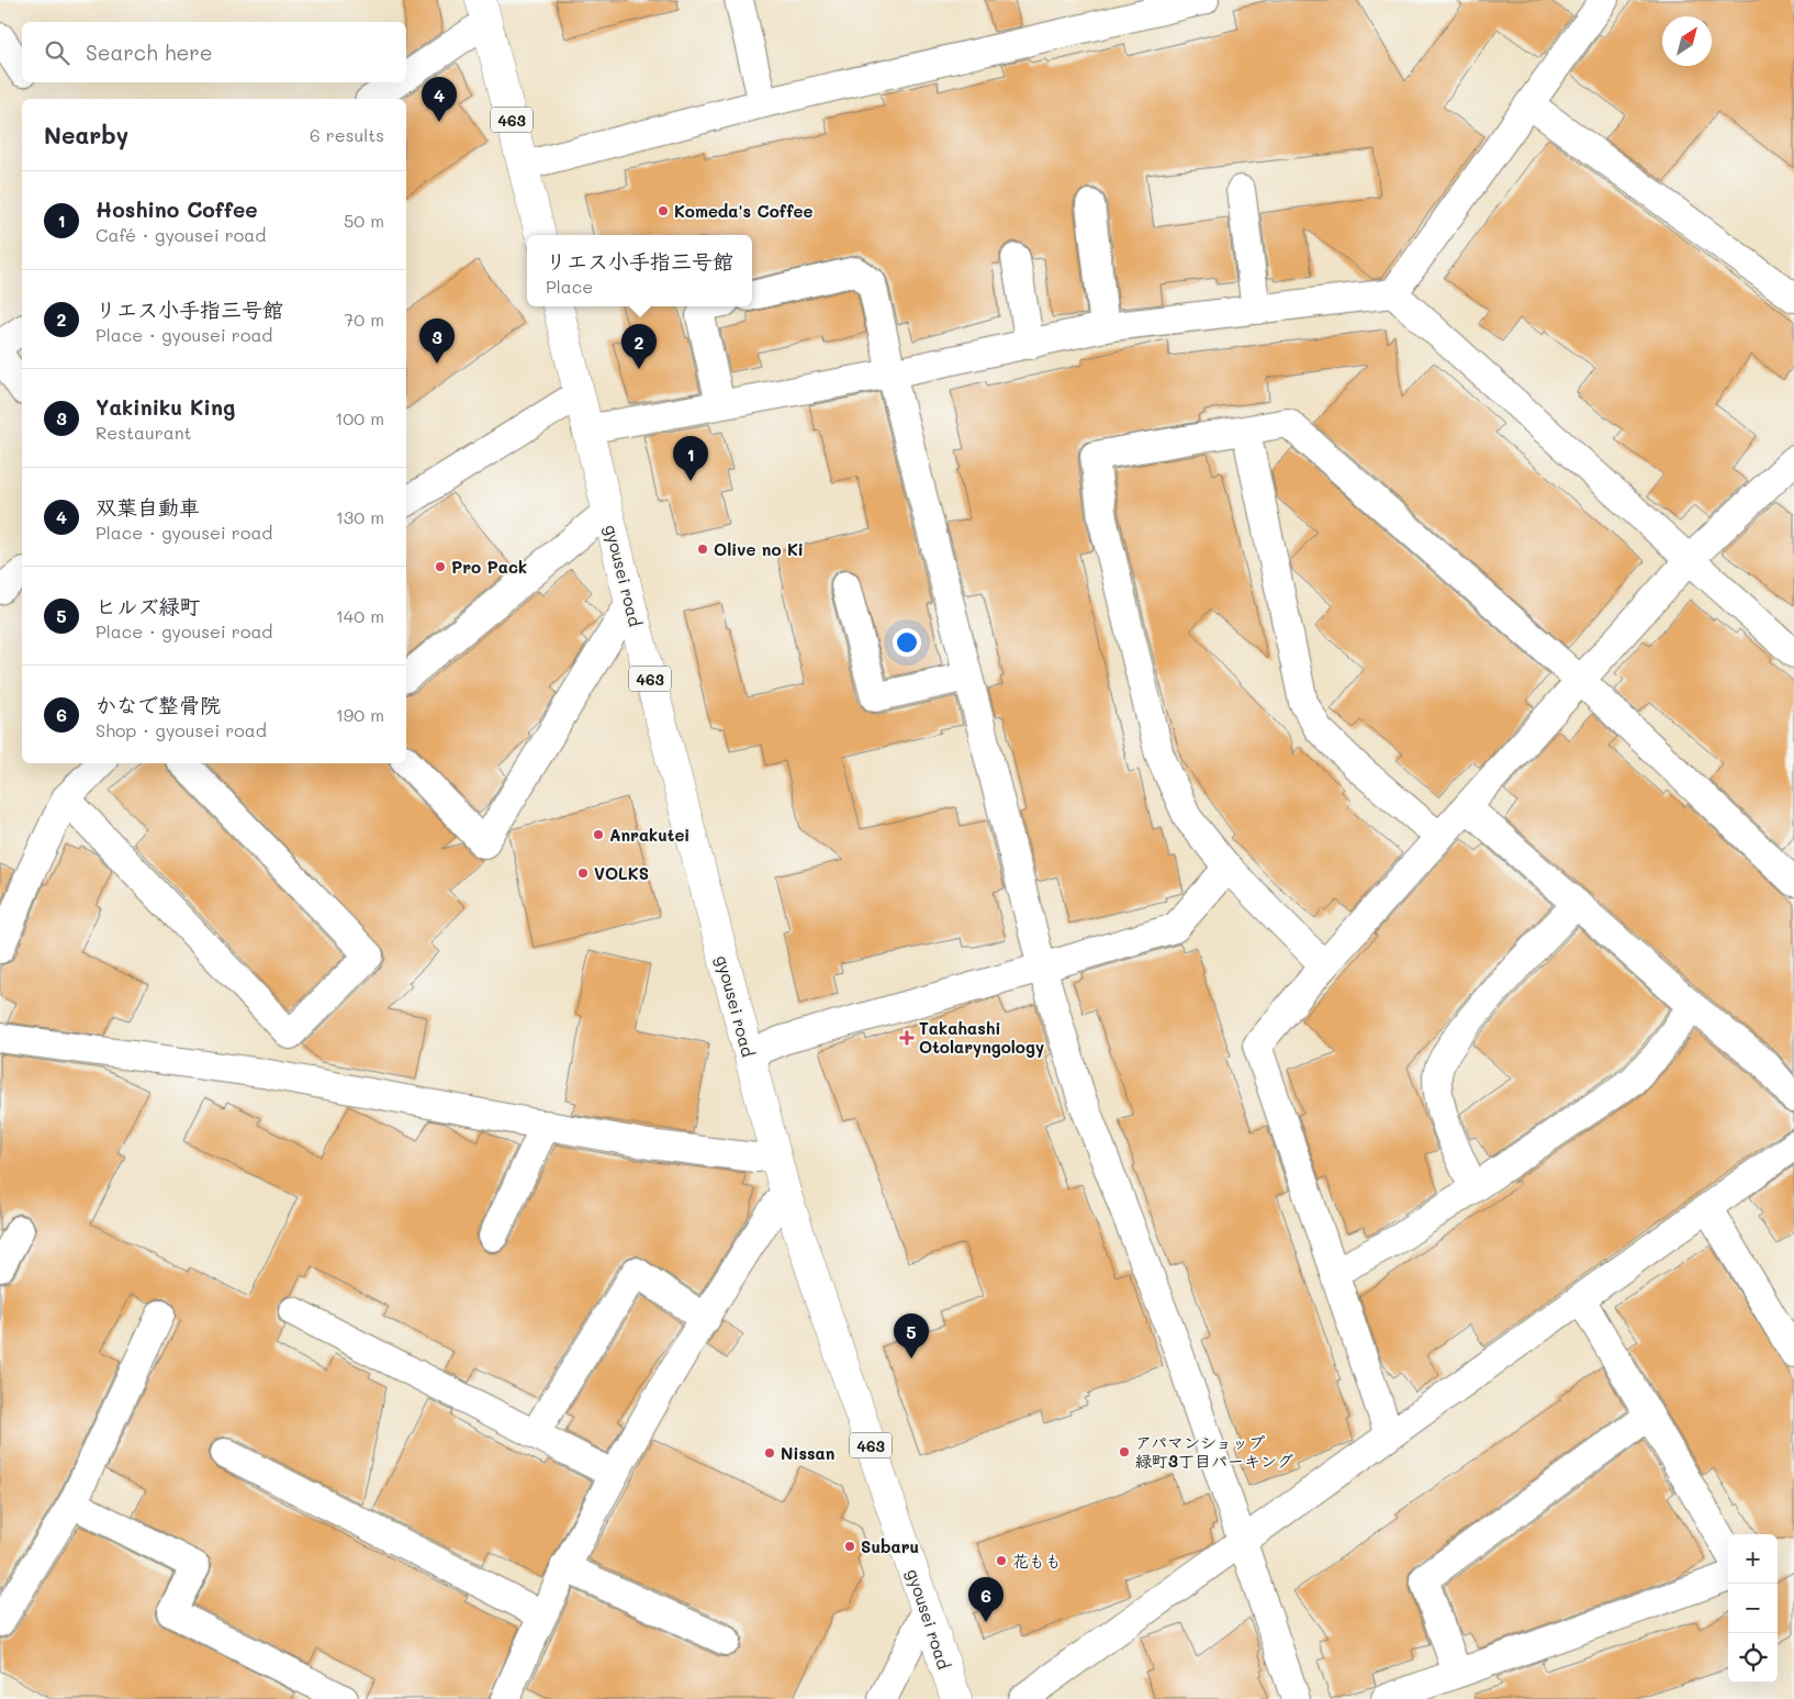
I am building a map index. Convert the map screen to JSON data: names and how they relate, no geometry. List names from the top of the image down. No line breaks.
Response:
{"streets":{"highway":["463","gyousei road"]},"places":{"other":["Komeda's Coffee","Olive no Ki","Pro Pack","Anrakutei","VOLKS","アパマンショップ 緑町3丁目パーキング","Nissan","Subaru","花もも"],"health":["Takahashi Otolaryngology"]},"north":"top right","page":{"search":"Search here","pins":["4","3","2","1","5","6"],"heading":["Nearby","6 results"],"list":[{"mark":"1","name":"Hoshino Coffee","note":"Café · gyousei road","value":"50 m"},{"mark":"2","name":"リエス小手指三号館","note":"Place · gyousei road","value":"70 m"},{"mark":"3","name":"Yakiniku King","note":"Restaurant","value":"100 m"},{"mark":"4","name":"双葉自動車","note":"Place · gyousei road","value":"130 m"},{"mark":"5","name":"ヒルズ緑町","note":"Place · gyousei road","value":"140 m"},{"mark":"6","name":"かなで整骨院","note":"Shop · gyousei road","value":"190 m"}],"popup":["リエス小手指三号館","Place"],"map_buttons":["+","−"]}}
